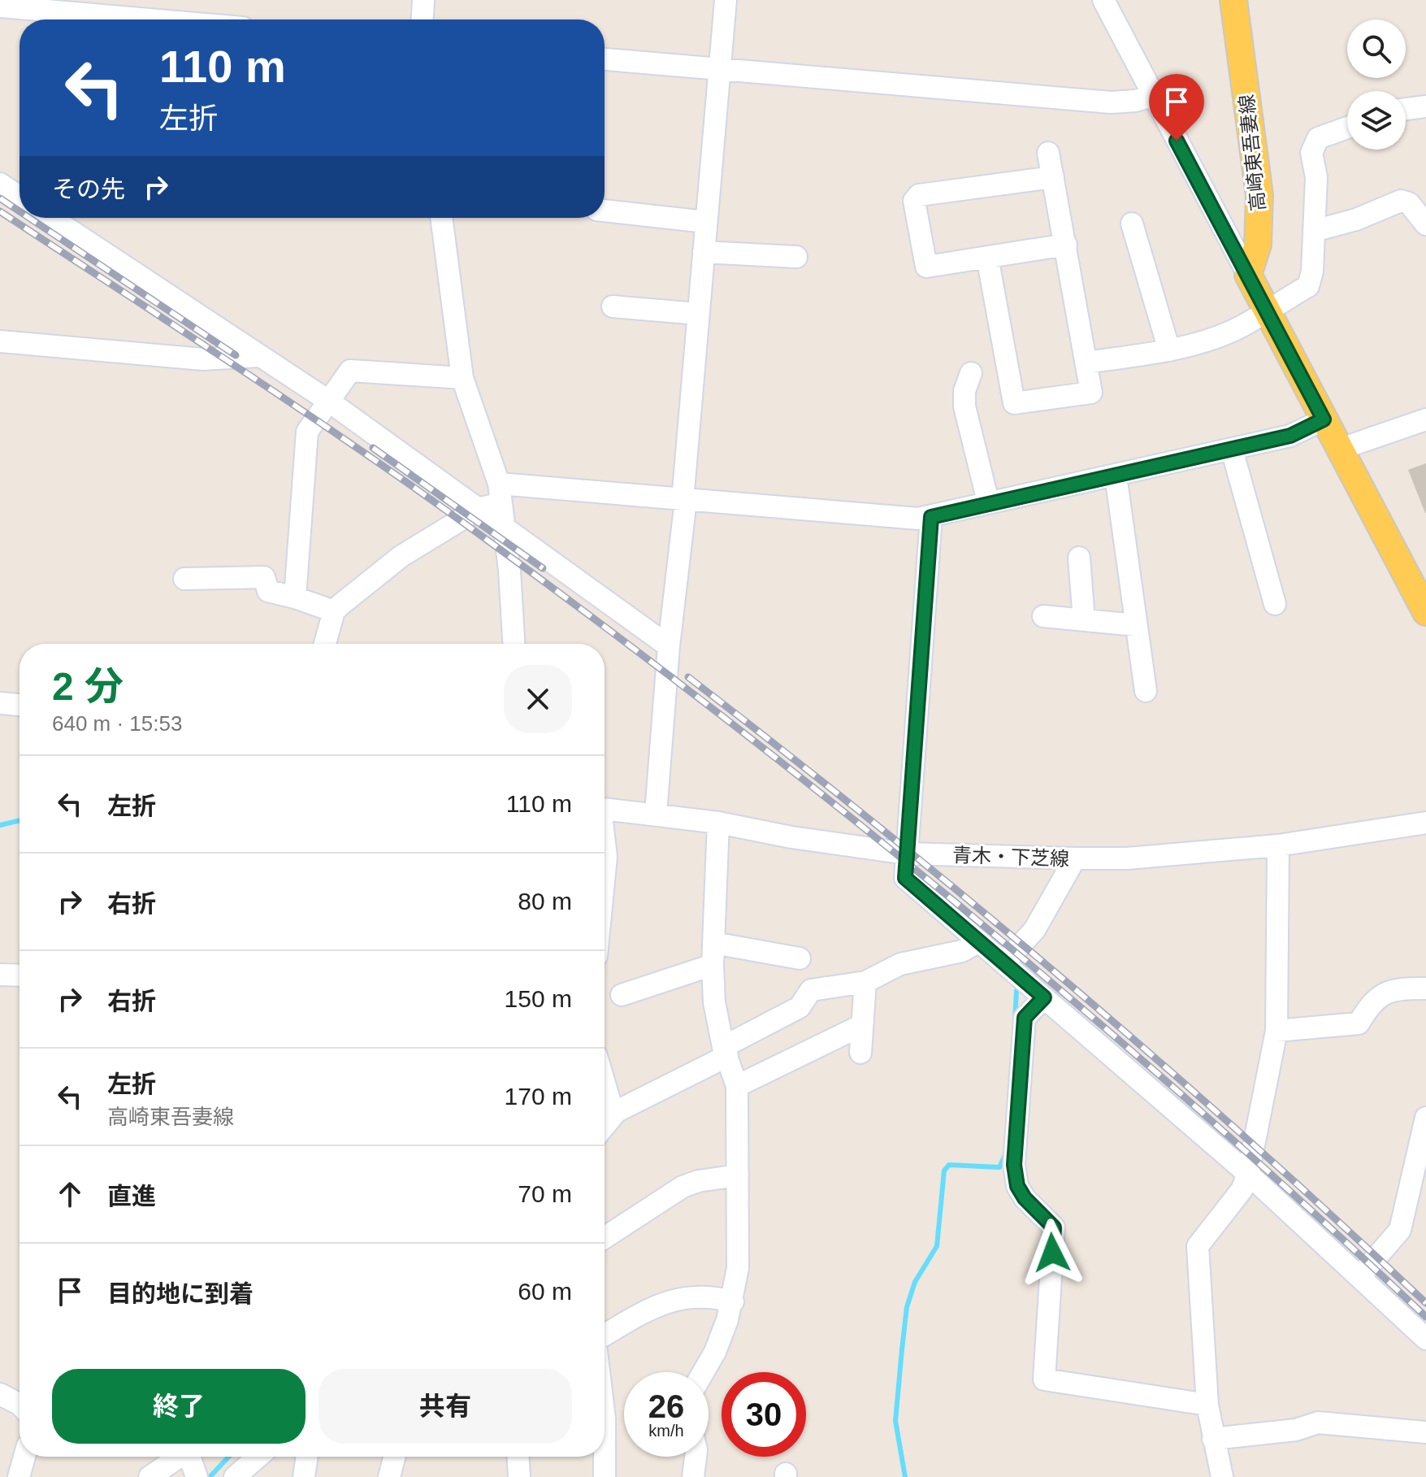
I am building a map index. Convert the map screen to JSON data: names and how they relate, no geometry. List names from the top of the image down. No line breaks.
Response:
{"streets":{"main road":["高崎東吾妻線"],"street":["青木・下芝線"]},"page":{"turn":["110 m","左折"],"then":"その先","heading":["2 分","640 m · 15:53"],"list":[{"name":"左折","value":"110 m"},{"name":"右折","value":"80 m"},{"name":"右折","value":"150 m"},{"name":"左折","note":"高崎東吾妻線","value":"170 m"},{"name":"直進","value":"70 m"},{"name":"目的地に到着","value":"60 m"}],"buttons":["終了","共有"],"speed":"26 km/h","limit":"30"}}
